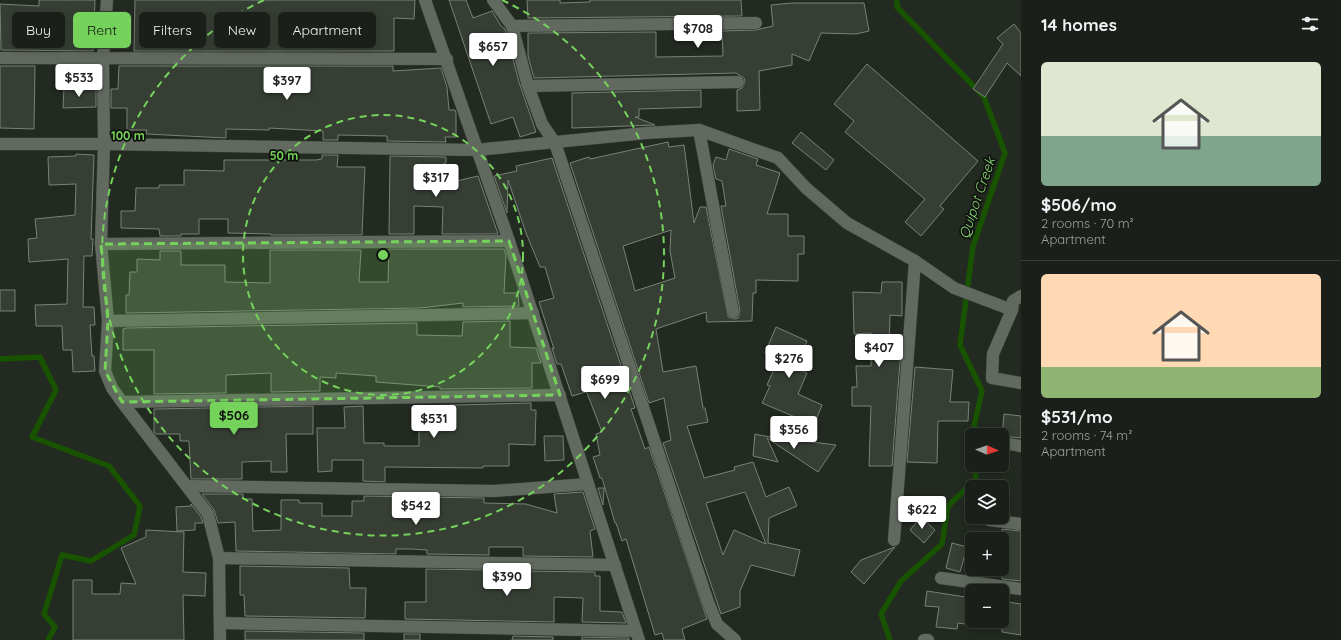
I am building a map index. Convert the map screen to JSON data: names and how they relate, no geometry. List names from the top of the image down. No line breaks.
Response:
{"water":["Quipot Creek"],"north":"right","page":{"heading":"14 homes","chip":["Buy","Rent","Filters","New","Apartment"],"price":["$708","$657","$533","$397","$317","$407","$276","$699","$506","$531","$356","$542","$622","$390"],"list":[{"name":"$506/mo","note":"2 rooms · 70 m² · Apartment"},{"name":"$531/mo","note":"2 rooms · 74 m² · Apartment"}],"map_buttons":["+","−"]},"rings":["100 m","50 m"]}
